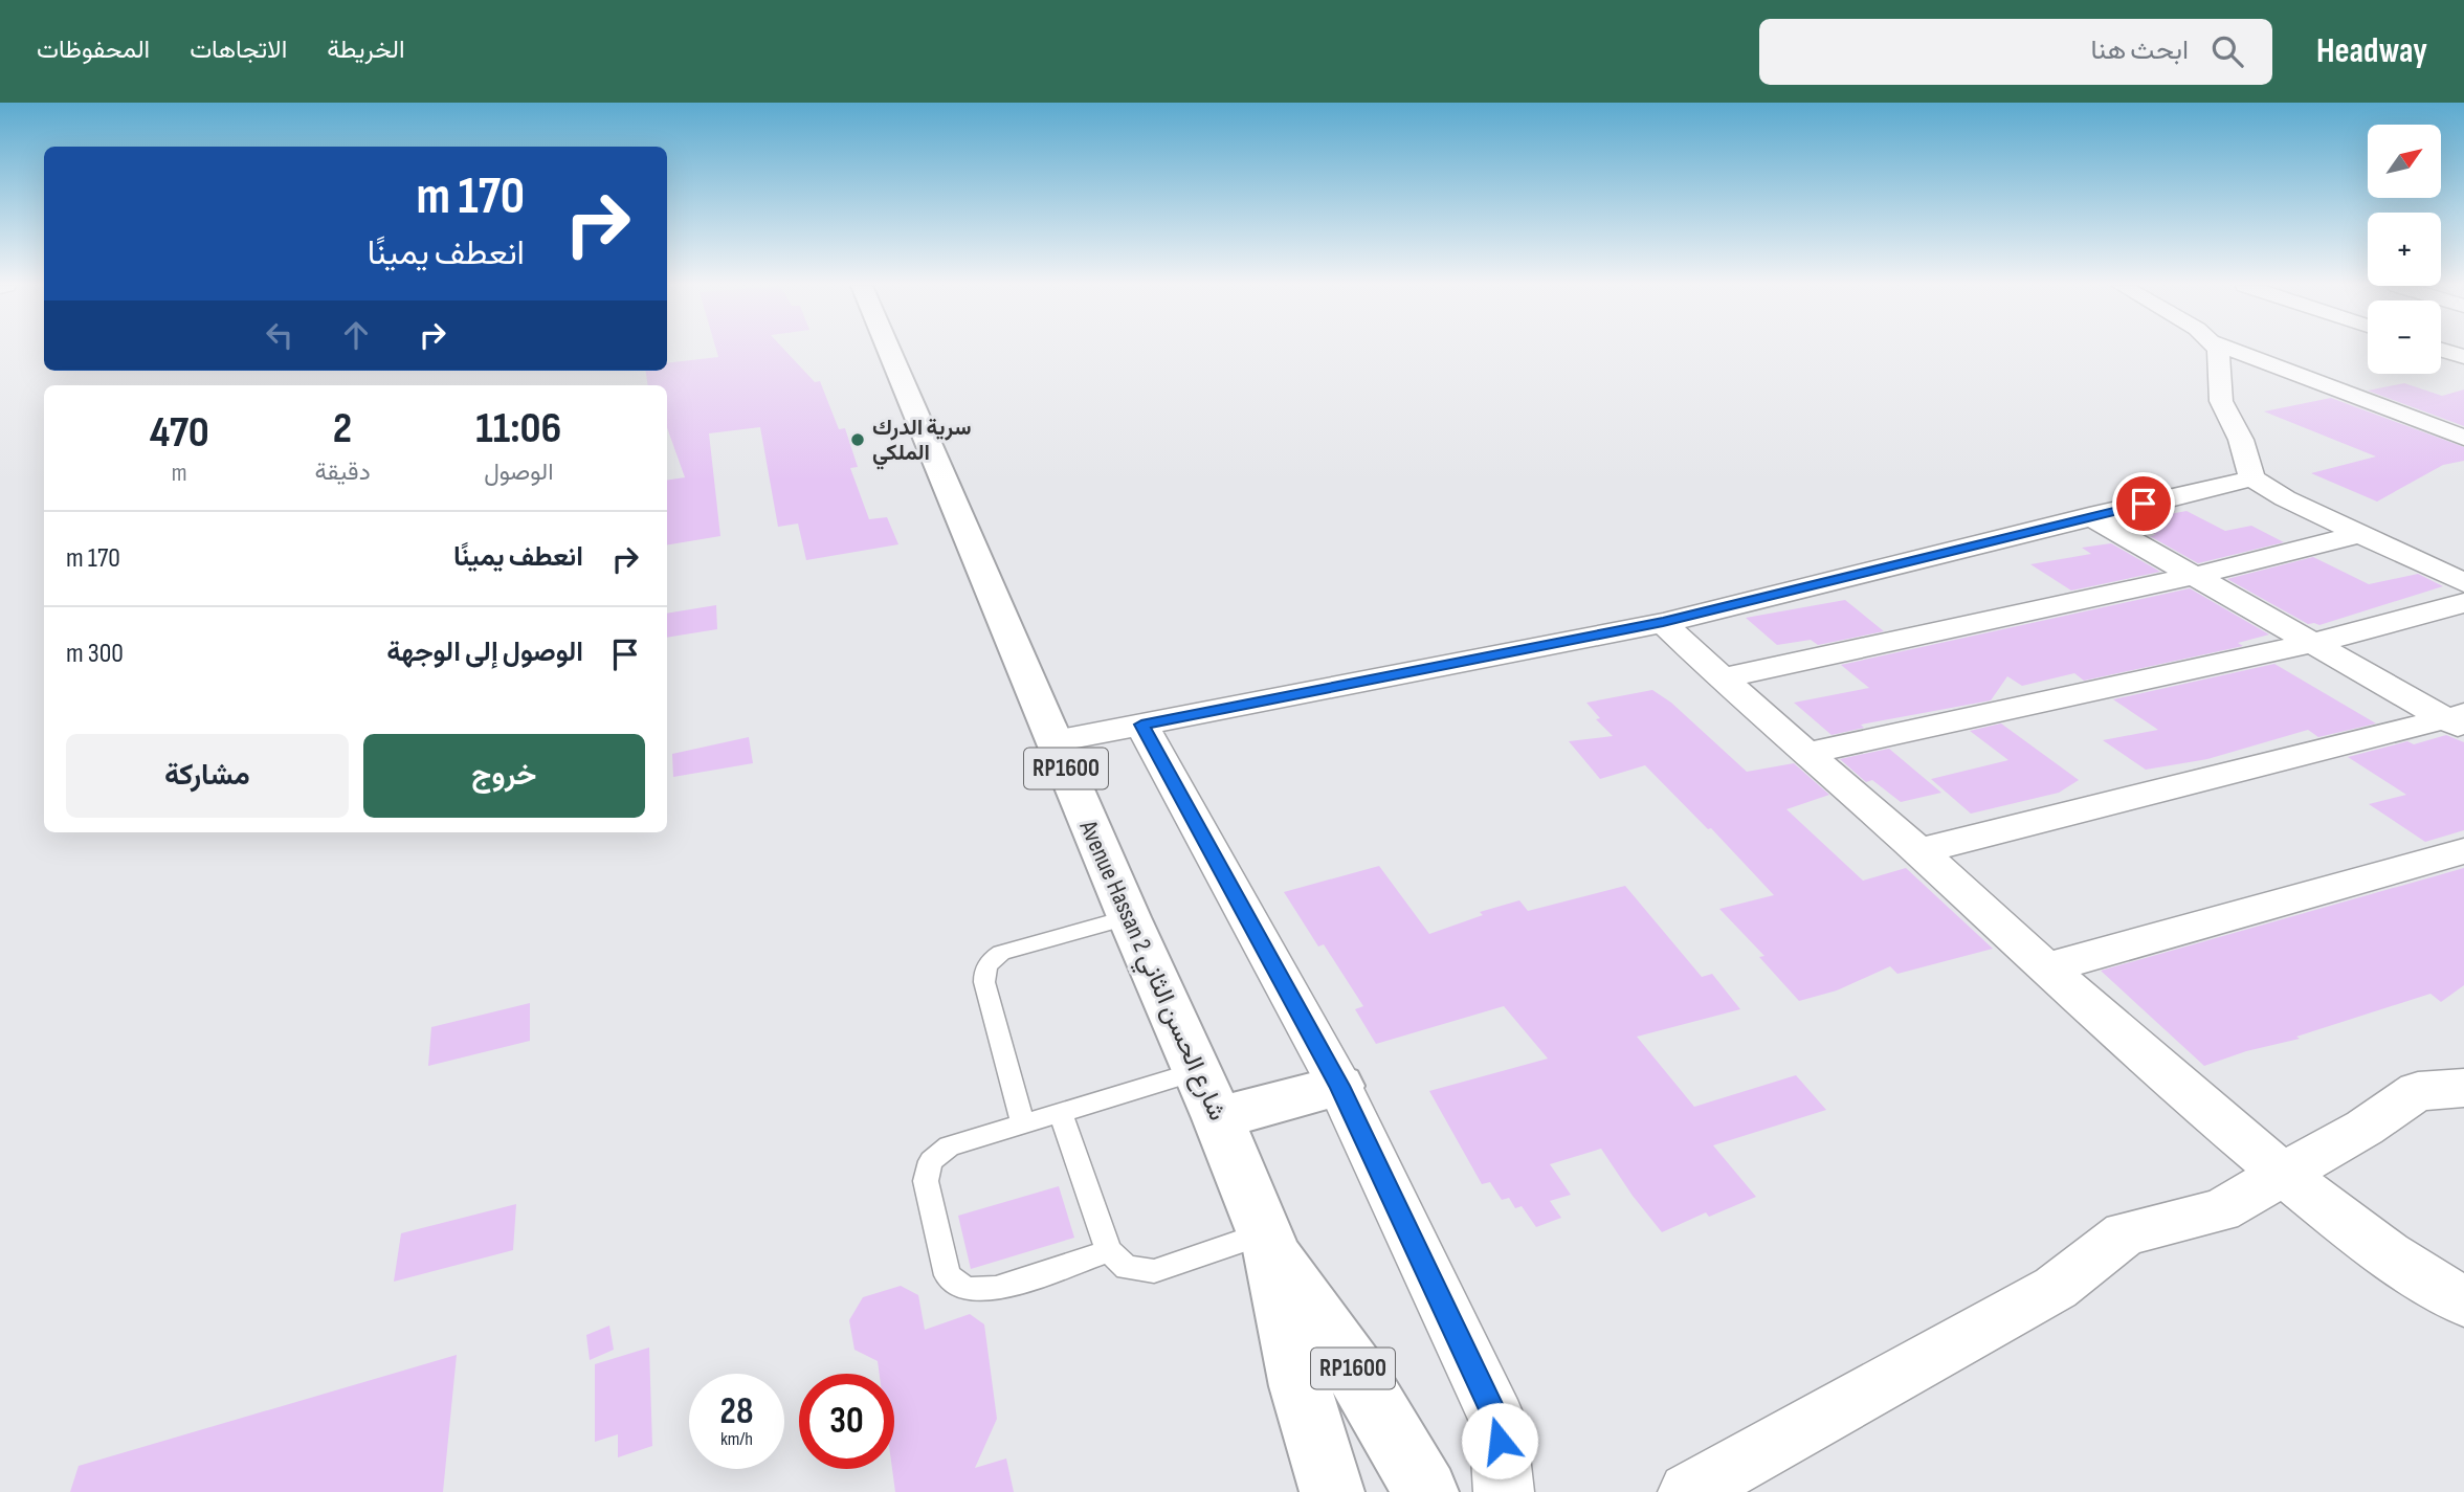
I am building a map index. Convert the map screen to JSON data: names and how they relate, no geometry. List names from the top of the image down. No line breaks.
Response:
{"streets":{"main road":["RP1600","Avenue Hassan 2 شارع الحسن الثاني"]},"places":["سرية الدرك الملكي"],"north":"top right","page":{"header":"Headway","search":"ابحث هنا","nav":["الخريطة","الاتجاهات","المحفوظات"],"map_buttons":["+","−"],"turn":["170 m","انعطف يمينًا"],"eta":["11:06","الوصول","2","دقيقة","470","m"],"list":[{"name":"انعطف يمينًا","value":"170 m"},{"name":"الوصول إلى الوجهة","value":"300 m"}],"buttons":["خروج","مشاركة"],"speed":"28 km/h","limit":"30"}}
